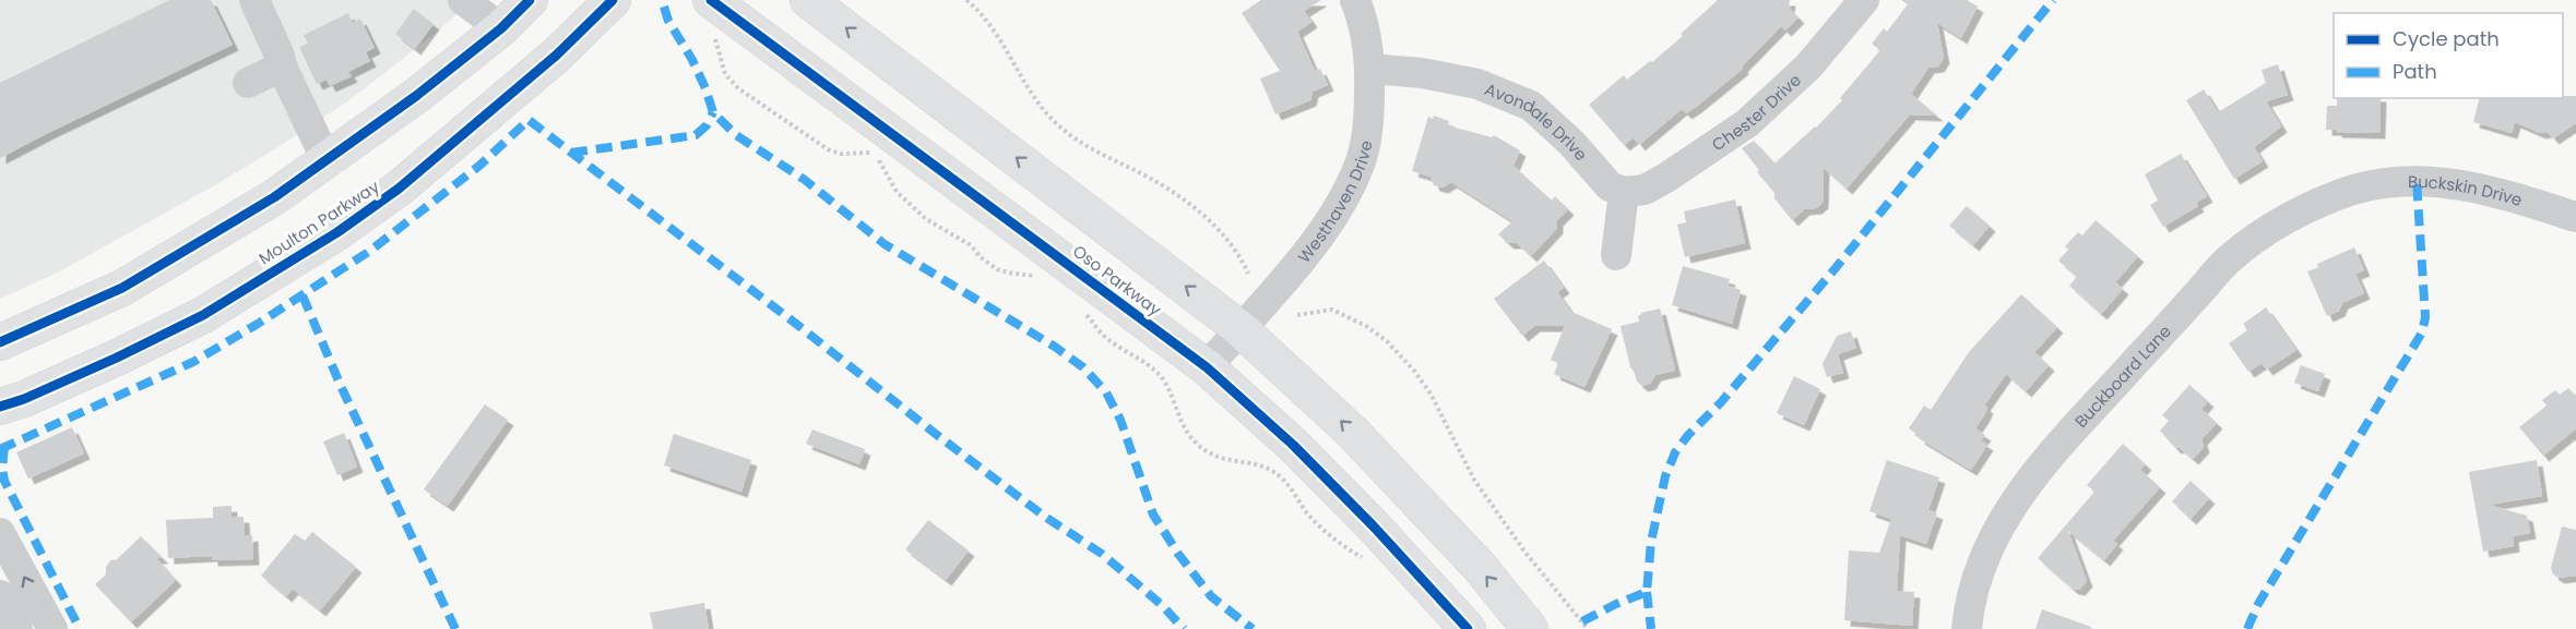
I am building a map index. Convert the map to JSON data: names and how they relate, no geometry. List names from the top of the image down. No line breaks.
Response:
{"streets":{"main road":["Moulton Parkway","Oso Parkway"],"street":["Chester Drive","Avondale Drive","Buckskin Drive","Westhaven Drive","Buckboard Lane"]},"crossings":[["Chester Drive","Avondale Drive"],["Avondale Drive","Westhaven Drive"],["Buckskin Drive","Buckboard Lane"],["Westhaven Drive","Oso Parkway"]],"legend":["Cycle path","Path"]}
